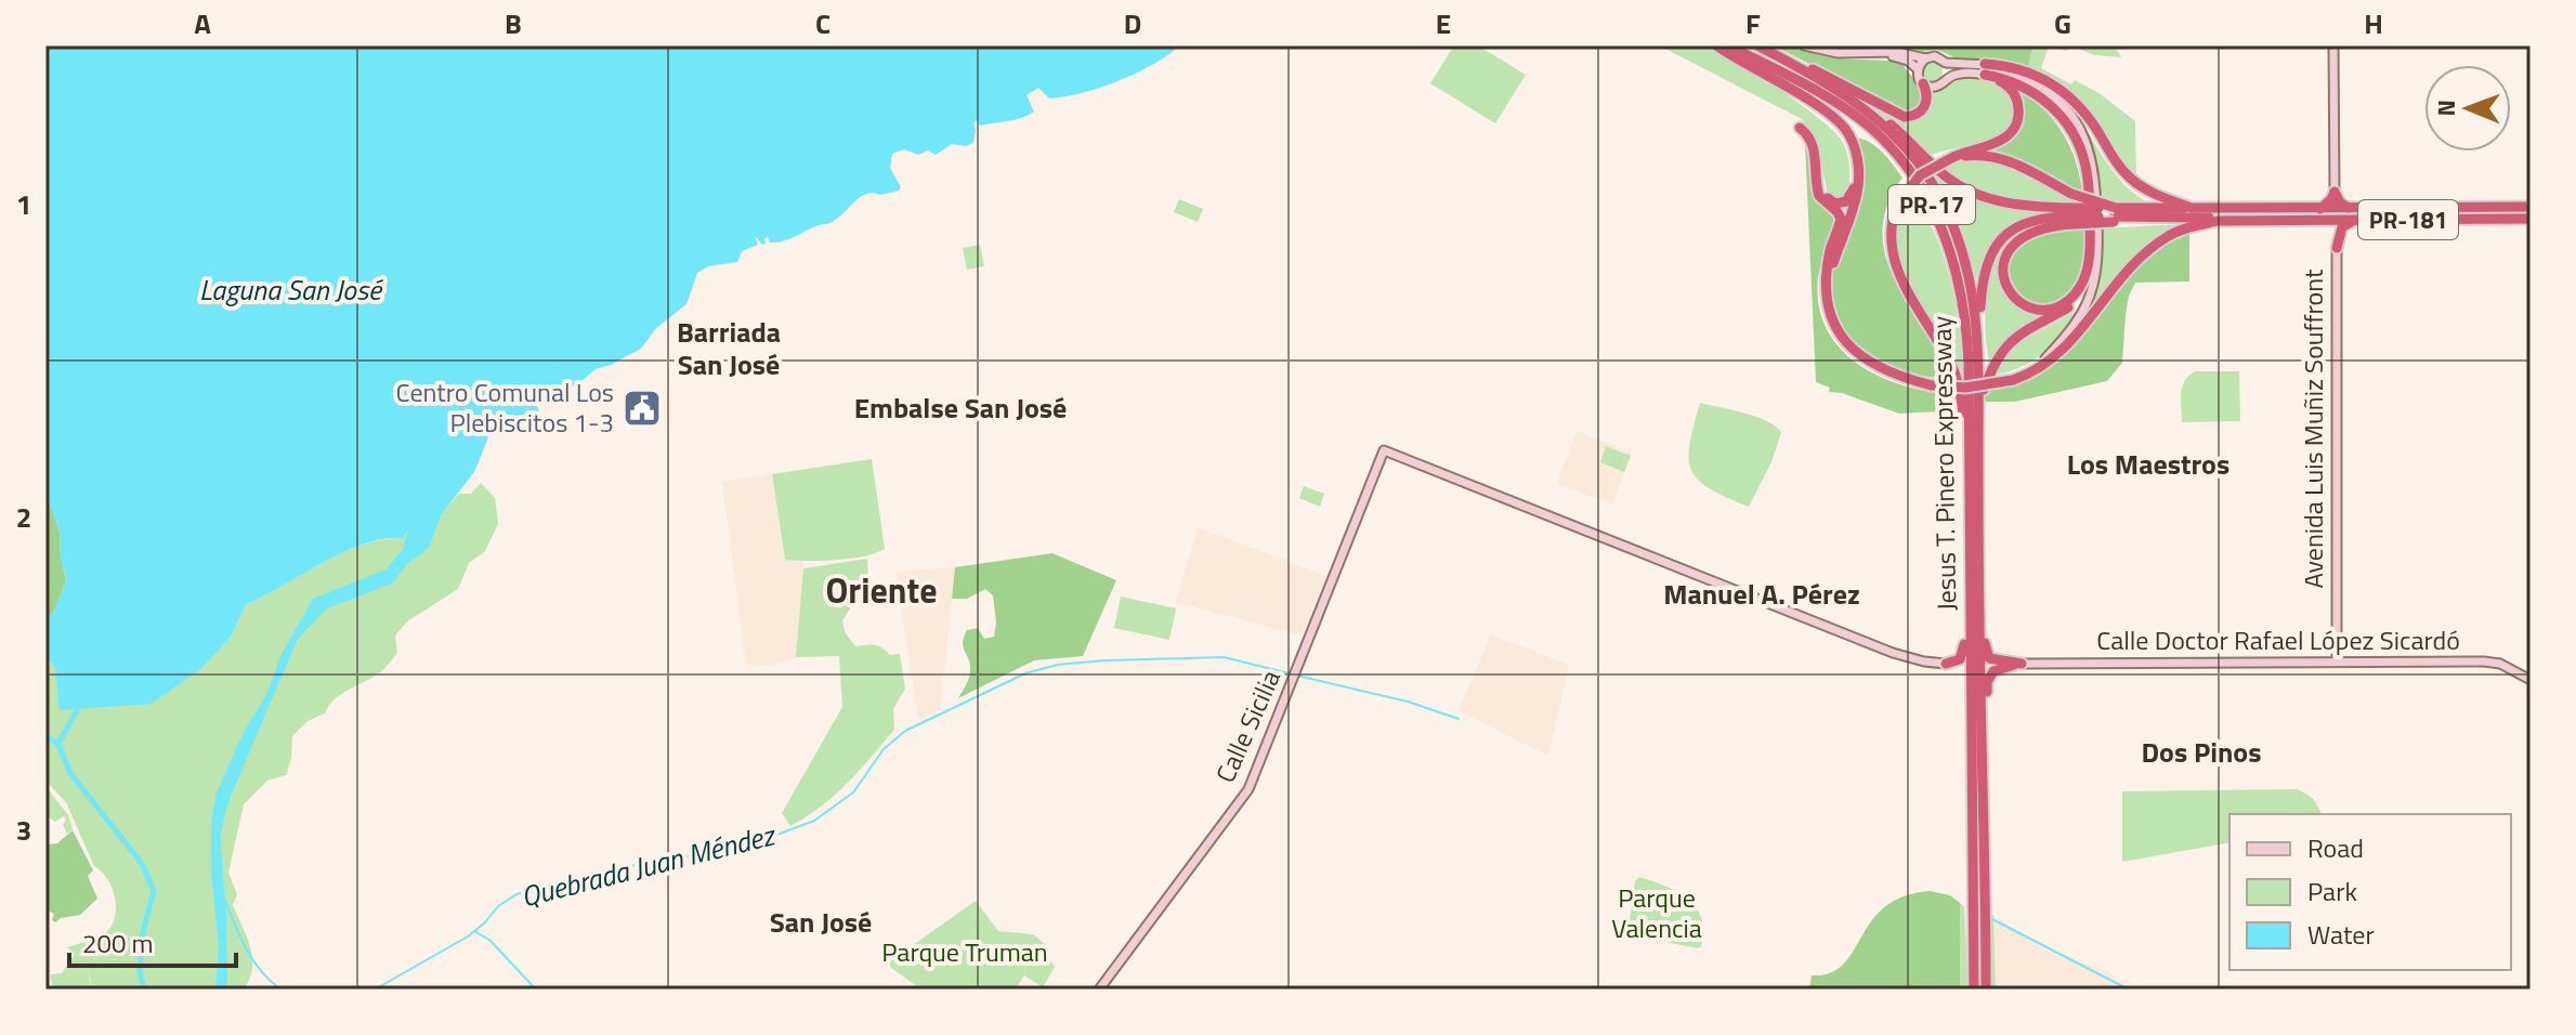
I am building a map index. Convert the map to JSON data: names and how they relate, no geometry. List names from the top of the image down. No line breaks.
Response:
{"streets":{"highway":["PR-17","PR-181","Jesus T. Pinero Expressway"],"street":["Avenida Luis Muñiz Souffront","Calle Doctor Rafael López Sicardó","Calle Sicilia"]},"crossings":[["Avenida Luis Muñiz Souffront","Calle Doctor Rafael López Sicardó"]],"districts":["Barriada San José","Embalse San José","Los Maestros","Oriente","Manuel A. Pérez","Dos Pinos","San José"],"water":["Laguna San José","Quebrada Juan Méndez"],"parks":["Parque Valencia","Parque Truman"],"places":{"public building":["Centro Comunal Los Plebiscitos 1-3"]},"legend":["Road","Park","Water"],"scale_bar":"200 m","north":"left","grid":{"columns":["A","B","C","D","E","F","G","H"],"rows":["1","2","3"]}}
